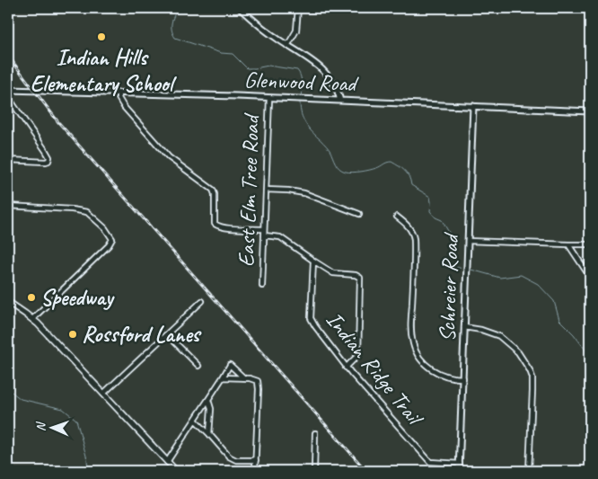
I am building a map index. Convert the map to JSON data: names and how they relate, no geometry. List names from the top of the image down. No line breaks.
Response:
{"streets":{"street":["Glenwood Road","East Elm Tree Road","Schreier Road","Indian Ridge Trail"]},"crossings":[["Glenwood Road","East Elm Tree Road"],["Glenwood Road","Schreier Road"],["Schreier Road","Indian Ridge Trail"]],"places":["Indian Hills Elementary School","Speedway","Rossford Lanes"],"north":"left"}
